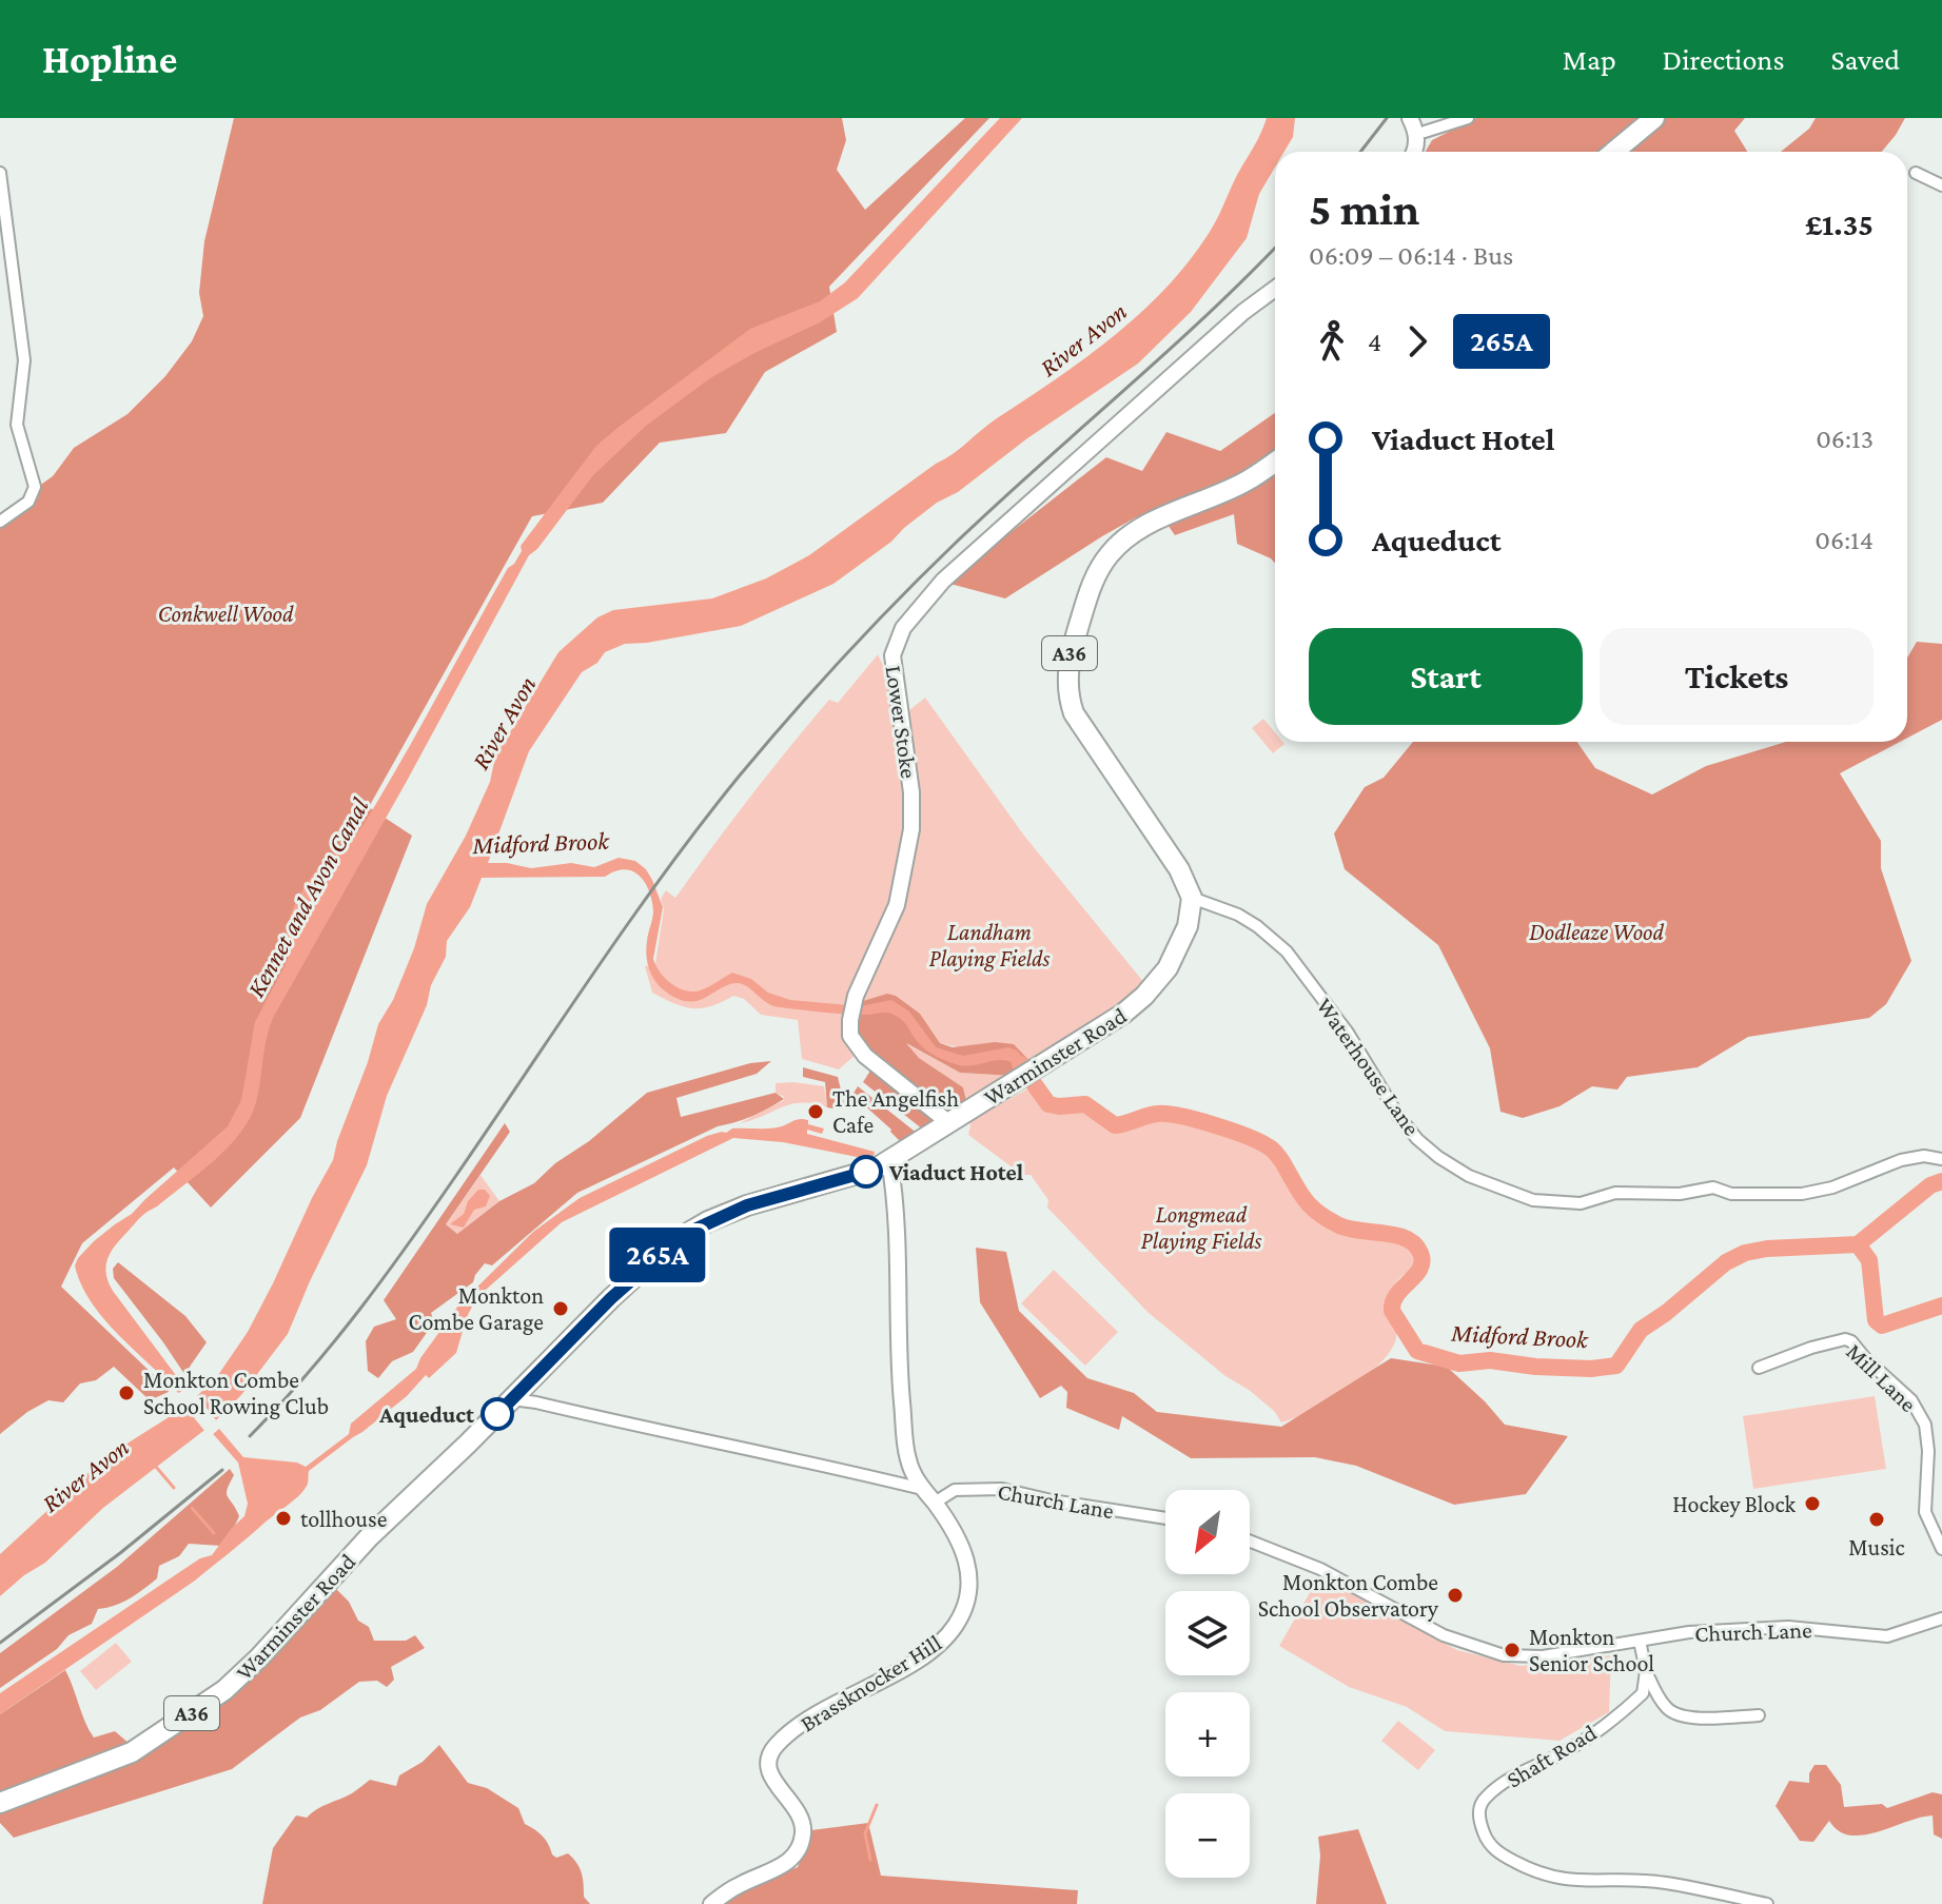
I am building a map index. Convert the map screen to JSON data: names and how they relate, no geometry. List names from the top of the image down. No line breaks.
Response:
{"streets":{"highway":["A36","Warminster Road"],"main road":["Lower Stoke","Brassknocker Hill"],"street":["Waterhouse Lane","Mill Lane","Church Lane","Shaft Road"]},"crossings":[["A36","Warminster Road"],["A36","Waterhouse Lane"],["Lower Stoke","Warminster Road"],["Warminster Road","Waterhouse Lane"],["Warminster Road","Brassknocker Hill"],["Church Lane","Brassknocker Hill"]],"water":["River Avon","Midford Brook","Kennet and Avon Canal"],"parks":["Conkwell Wood","Landham Playing Fields","Dodleaze Wood","Longmead Playing Fields"],"places":["The Angelfish Cafe","Viaduct Hotel","Monkton Combe Garage","Monkton Combe School Rowing Club","Aqueduct","Hockey Block","tollhouse","Music","Monkton Combe School Observatory","Monkton Senior School"],"lines":["bus line 265A"],"north":"bottom left","page":{"header":"Hopline","nav":["Map","Directions","Saved"],"on_map":"265A","heading":["5 min","06:09 – 06:14 · Bus","£1.35"],"legs":["4","265A"],"list":[{"name":"Viaduct Hotel","value":"06:13"},{"name":"Aqueduct","value":"06:14"}],"buttons":["Start","Tickets"],"map_buttons":["+","−"]}}
